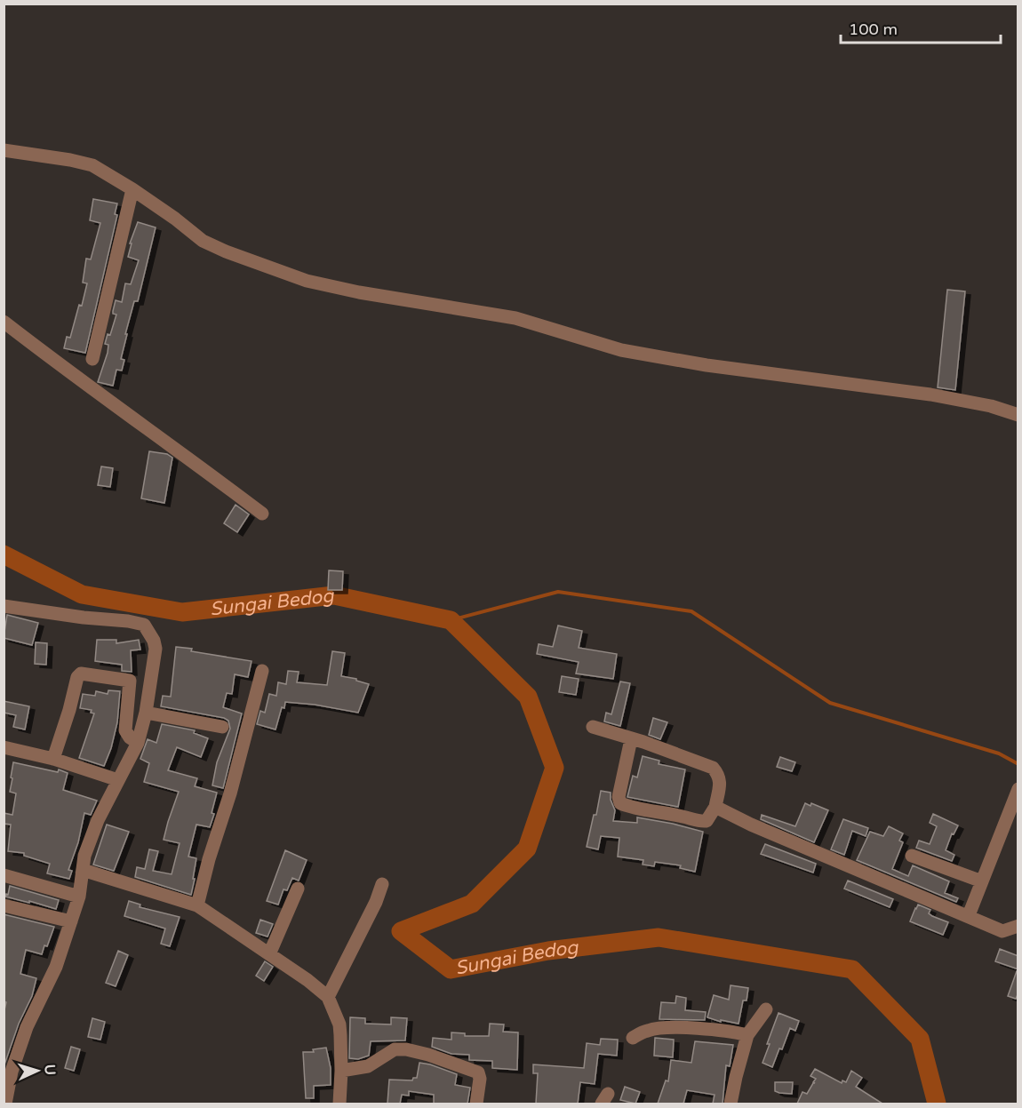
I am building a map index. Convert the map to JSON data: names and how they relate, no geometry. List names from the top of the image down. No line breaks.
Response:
{"water":["Sungai Bedog"],"scale_bar":"100 m","north":"right"}
